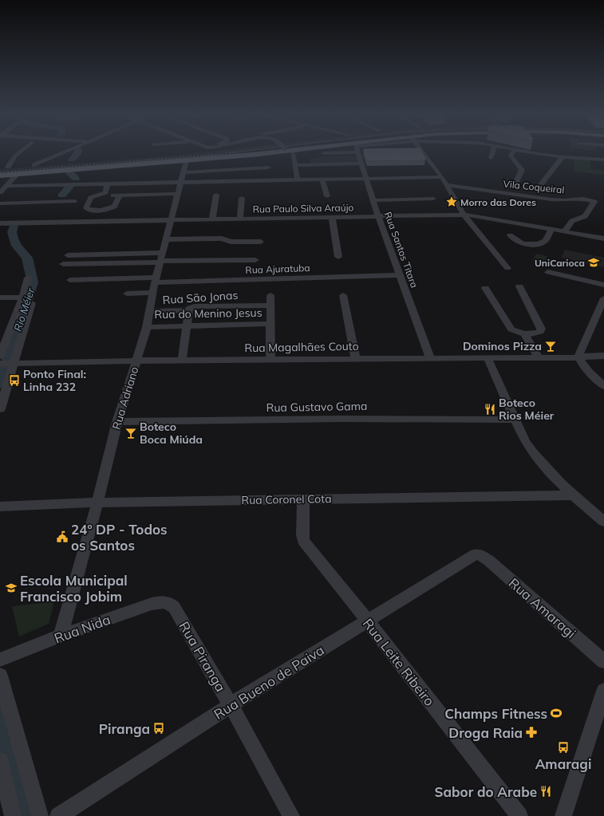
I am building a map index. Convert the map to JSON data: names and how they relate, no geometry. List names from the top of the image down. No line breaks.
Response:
{"streets":{"street":["Vila Coqueiral","Rua Paulo Silva Araújo","Rua Santos Titara","Rua Ajuratuba","Rua São Jonas","Rua do Menino Jesus","Rua Magalhães Couto","Rua Adriano","Rua Gustavo Gama","Rua Coronel Cota","Rua Amaragi","Rua Nida","Rua Piranga","Rua Leite Ribeiro","Rua Bueno de Paiva"]},"crossings":[["Vila Coqueiral","Rua Paulo Silva Araújo"],["Rua Paulo Silva Araújo","Rua Santos Titara"],["Rua Paulo Silva Araújo","Rua Adriano"],["Rua Santos Titara","Rua Ajuratuba"],["Rua Santos Titara","Rua Magalhães Couto"],["Rua Ajuratuba","Rua Adriano"],["Rua São Jonas","Rua Adriano"],["Rua do Menino Jesus","Rua Adriano"],["Rua Magalhães Couto","Rua Adriano"],["Rua Adriano","Rua Gustavo Gama"],["Rua Adriano","Rua Coronel Cota"],["Rua Adriano","Rua Nida"],["Rua Coronel Cota","Rua Leite Ribeiro"],["Rua Amaragi","Rua Bueno de Paiva"],["Rua Nida","Rua Piranga"],["Rua Piranga","Rua Bueno de Paiva"],["Rua Leite Ribeiro","Rua Bueno de Paiva"]],"water":["Rio Méier"],"places":{"place":["Morro das Dores"],"school or university":["UniCarioca","Escola Municipal Francisco Jobim"],"bar":["Dominos Pizza","Boteco Boca Miúda"],"bus stop":["Ponto Final: Linha 232","Piranga","Amaragi"],"restaurant":["Boteco Rios Méier","Sabor do Arabe"],"public building":["24º DP - Todos os Santos"],"sports":["Champs Fitness"],"pharmacy":["Droga Raia"]}}
